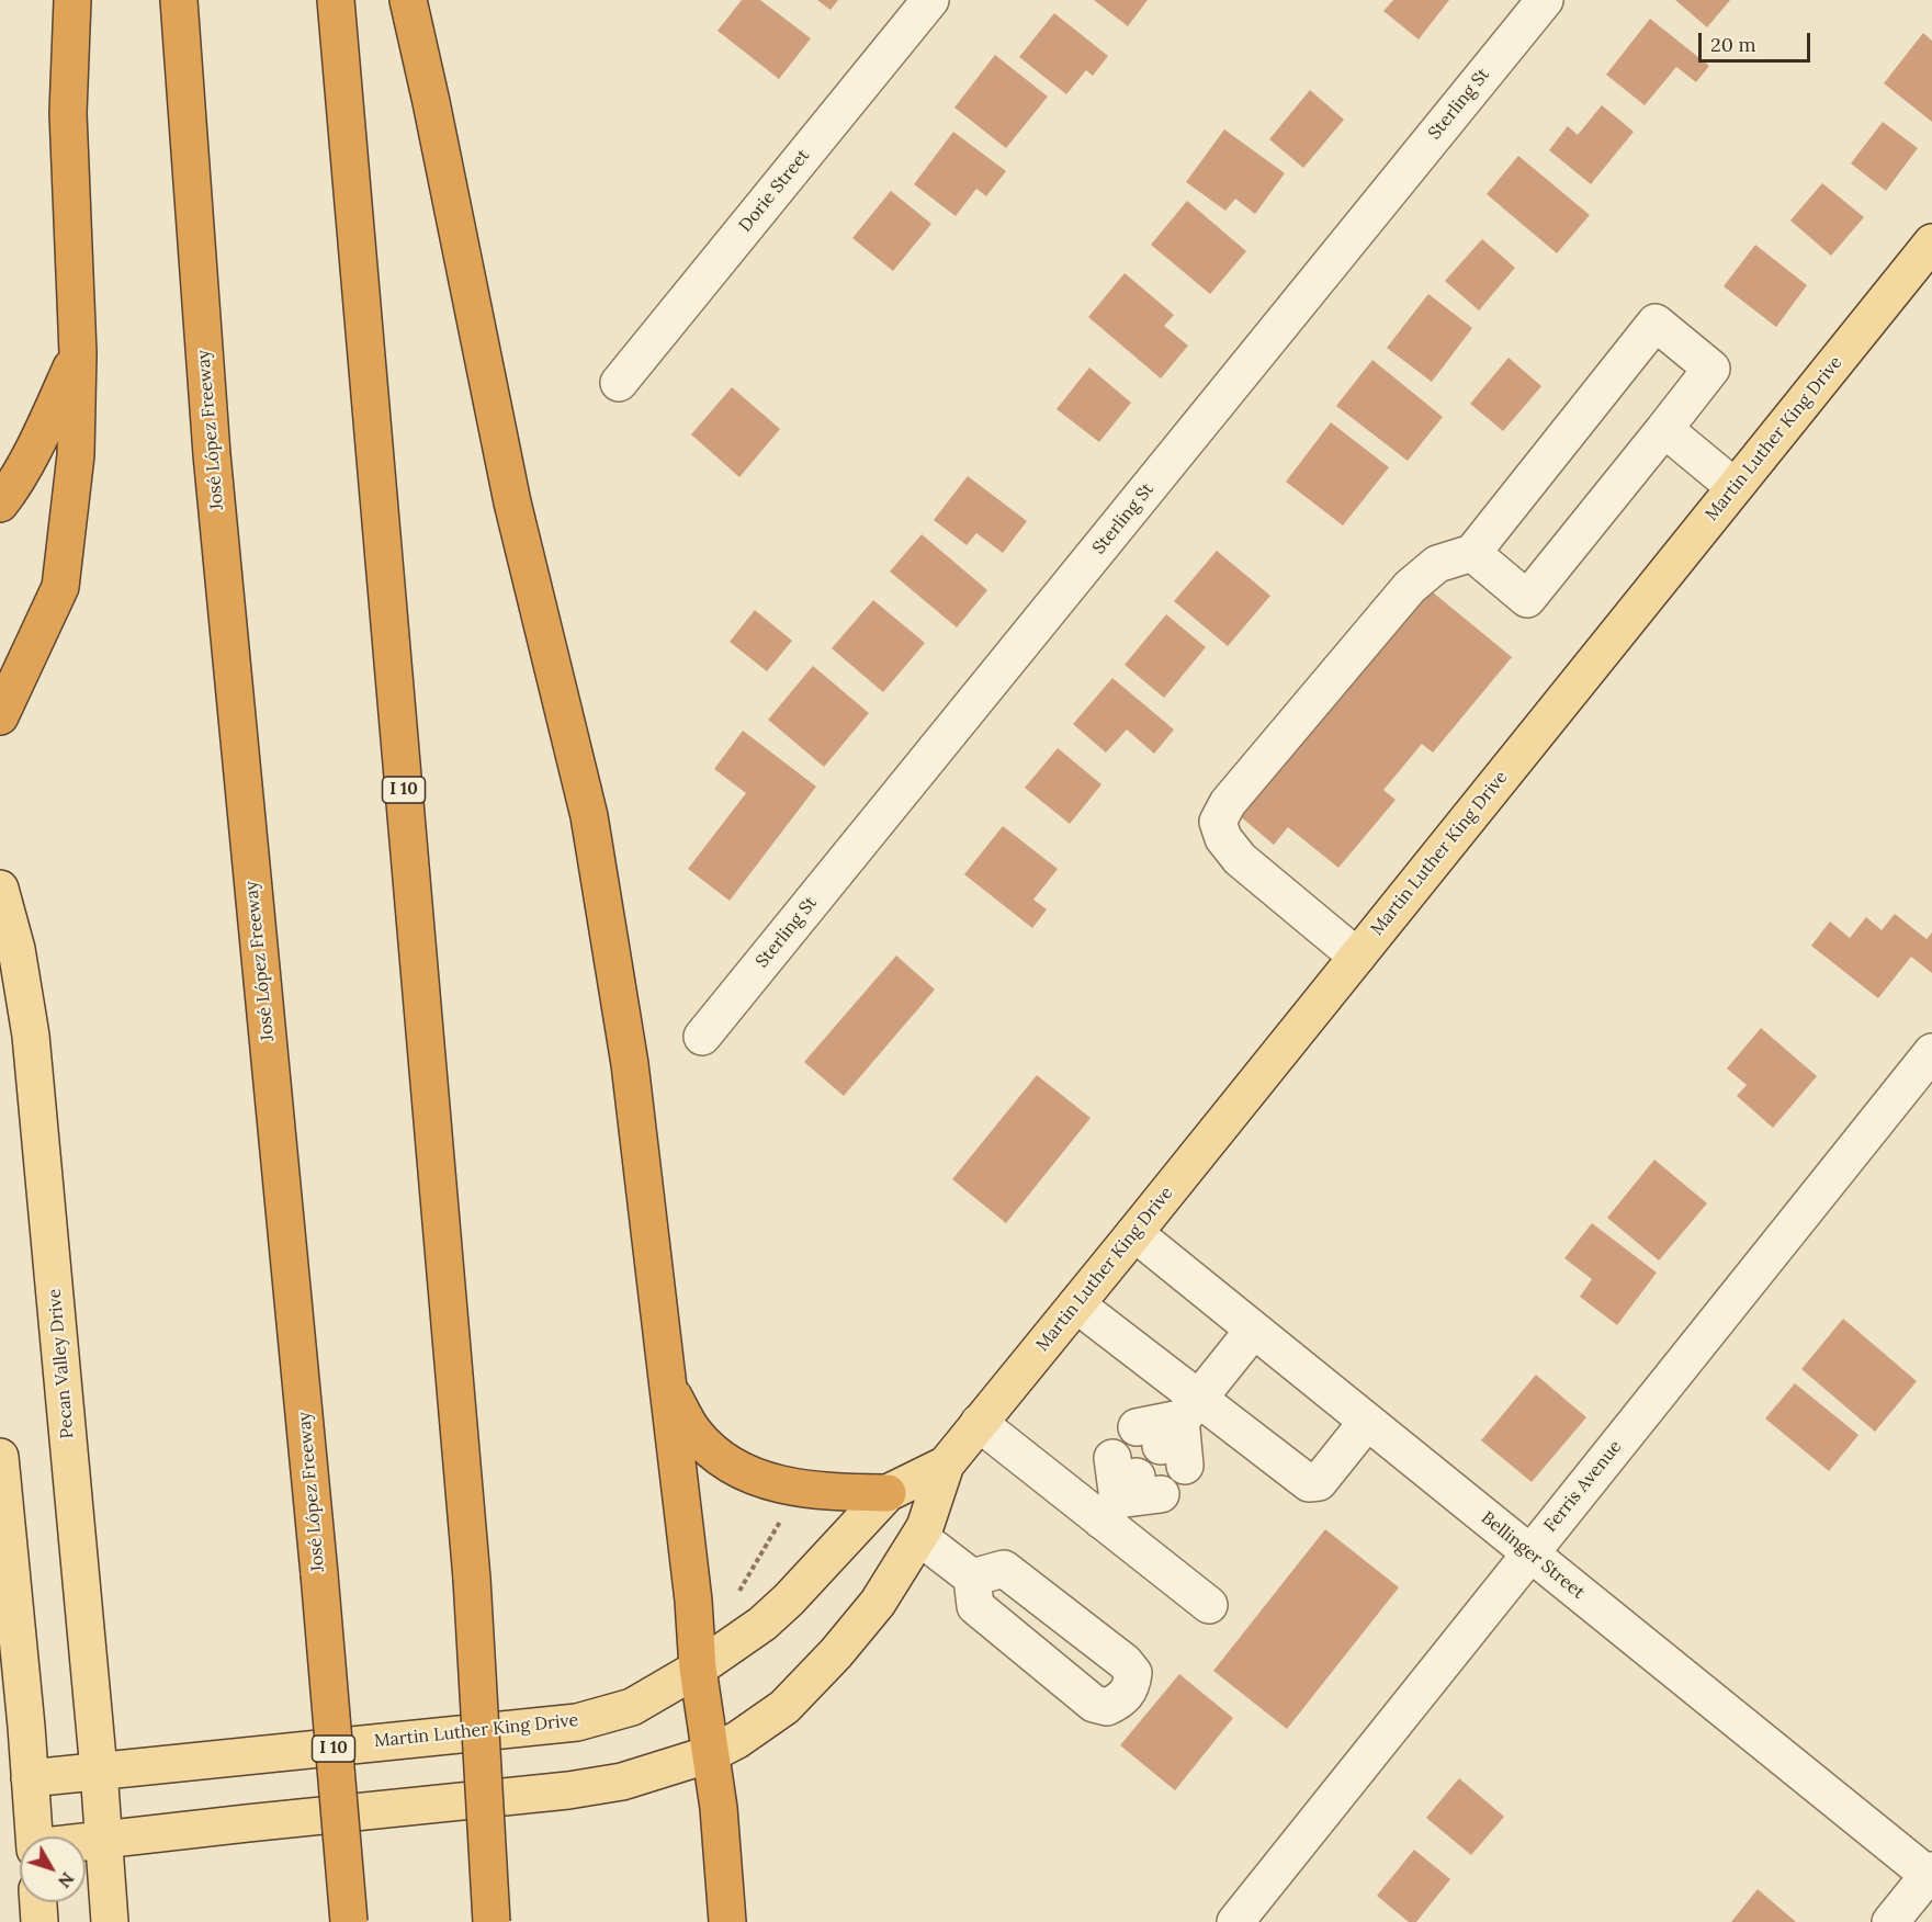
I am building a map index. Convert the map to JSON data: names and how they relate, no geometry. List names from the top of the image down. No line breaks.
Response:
{"streets":{"highway":["José López Freeway","I 10"],"main road":["Martin Luther King Drive","Pecan Valley Drive"],"street":["Sterling St","Dorie Street","Ferris Avenue","Bellinger Street"]},"crossings":[["Martin Luther King Drive","Pecan Valley Drive"],["Martin Luther King Drive","Bellinger Street"],["Ferris Avenue","Bellinger Street"]],"scale_bar":"20 m","north":"bottom right"}
